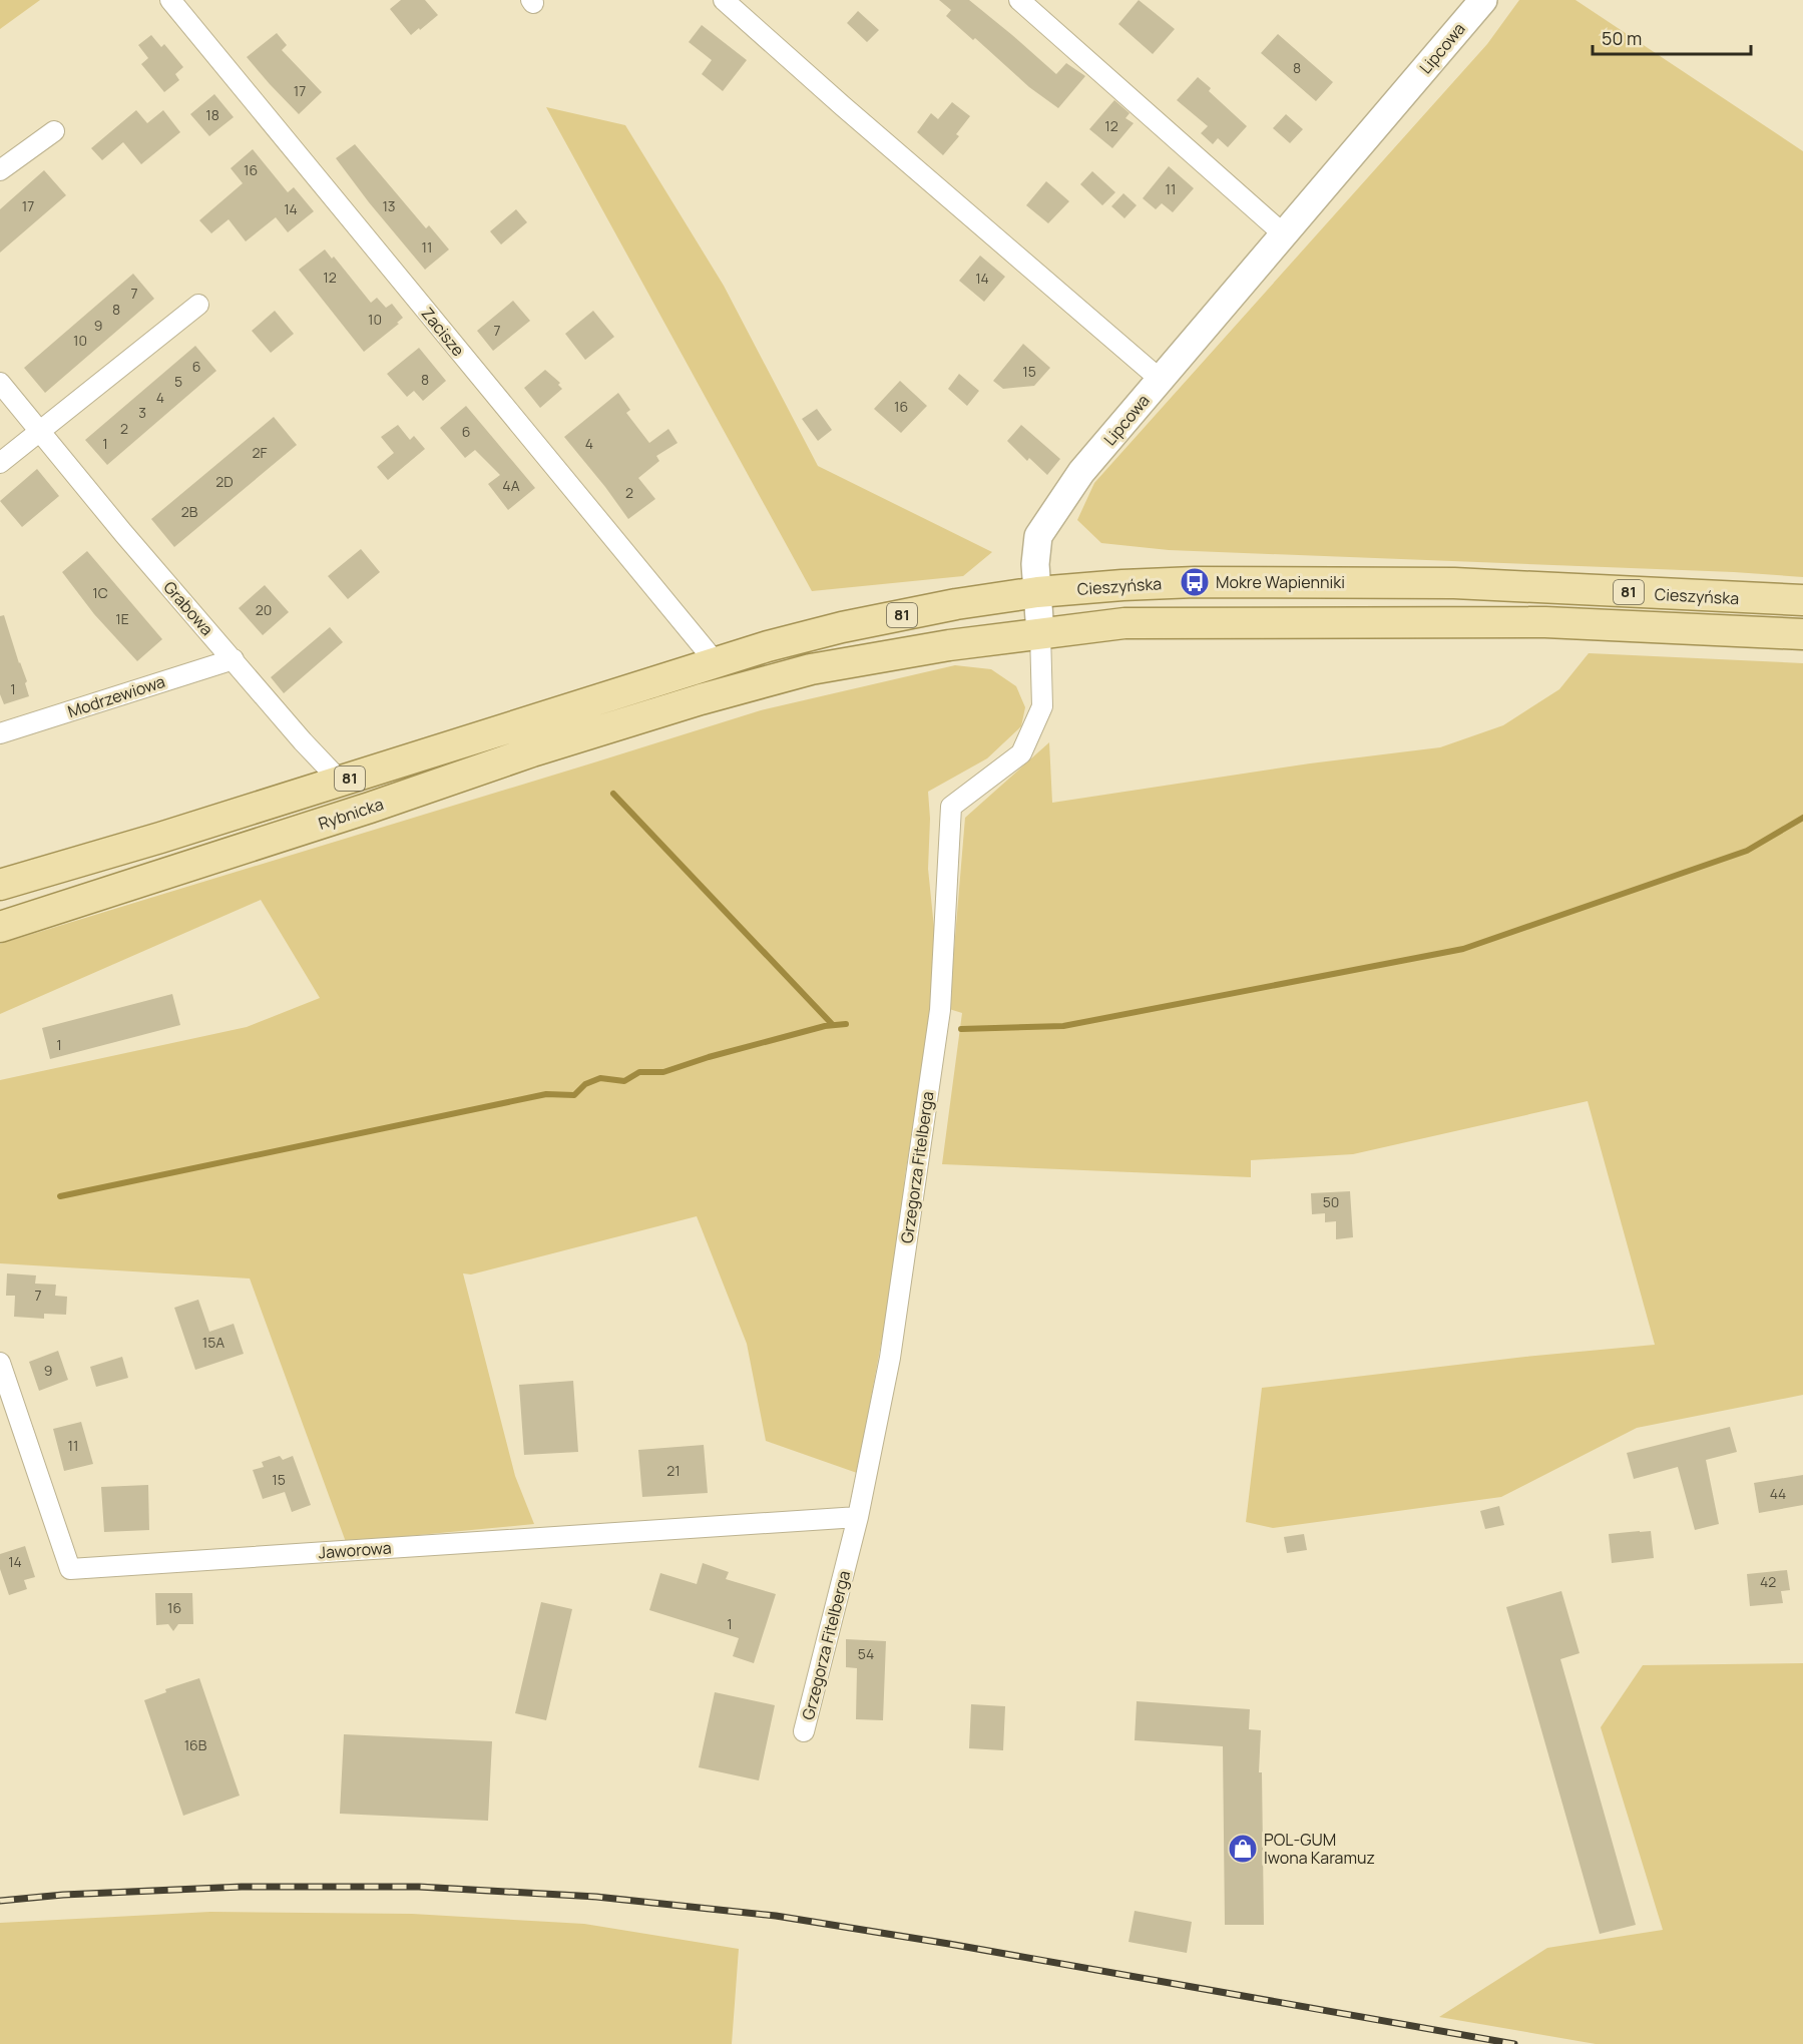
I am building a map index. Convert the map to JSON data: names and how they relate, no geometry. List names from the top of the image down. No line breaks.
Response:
{"streets":{"main road":["Cieszyńska","81","Rybnicka"],"street":["Lipcowa","Zacisze","Grabowa","Modrzewiowa","Grzegorza Fitelberga","Jaworowa"]},"crossings":[["Lipcowa","Cieszyńska"],["Lipcowa","Grzegorza Fitelberga"],["Zacisze","Cieszyńska"],["Zacisze","Rybnicka"],["Cieszyńska","Rybnicka"],["Cieszyńska","Grzegorza Fitelberga"],["Grabowa","Modrzewiowa"],["Grabowa","Rybnicka"],["Grzegorza Fitelberga","Jaworowa"]],"places":{"bus stop":["Mokre Wapienniki"],"shop":["POL-GUM Iwona Karamuz"]},"house_numbers":["8","17","18","12","16","11","17","13","14","11","12","14","7","8","10","9","7","10","6","15","8","5","4","16","3","2","6","1","4","2F","2D","4A","2","2B","1C","20","1E","1","1","50","7","15A","9","11","21","15","44","14","42","16","1","54","16B"],"scale_bar":"50 m"}
